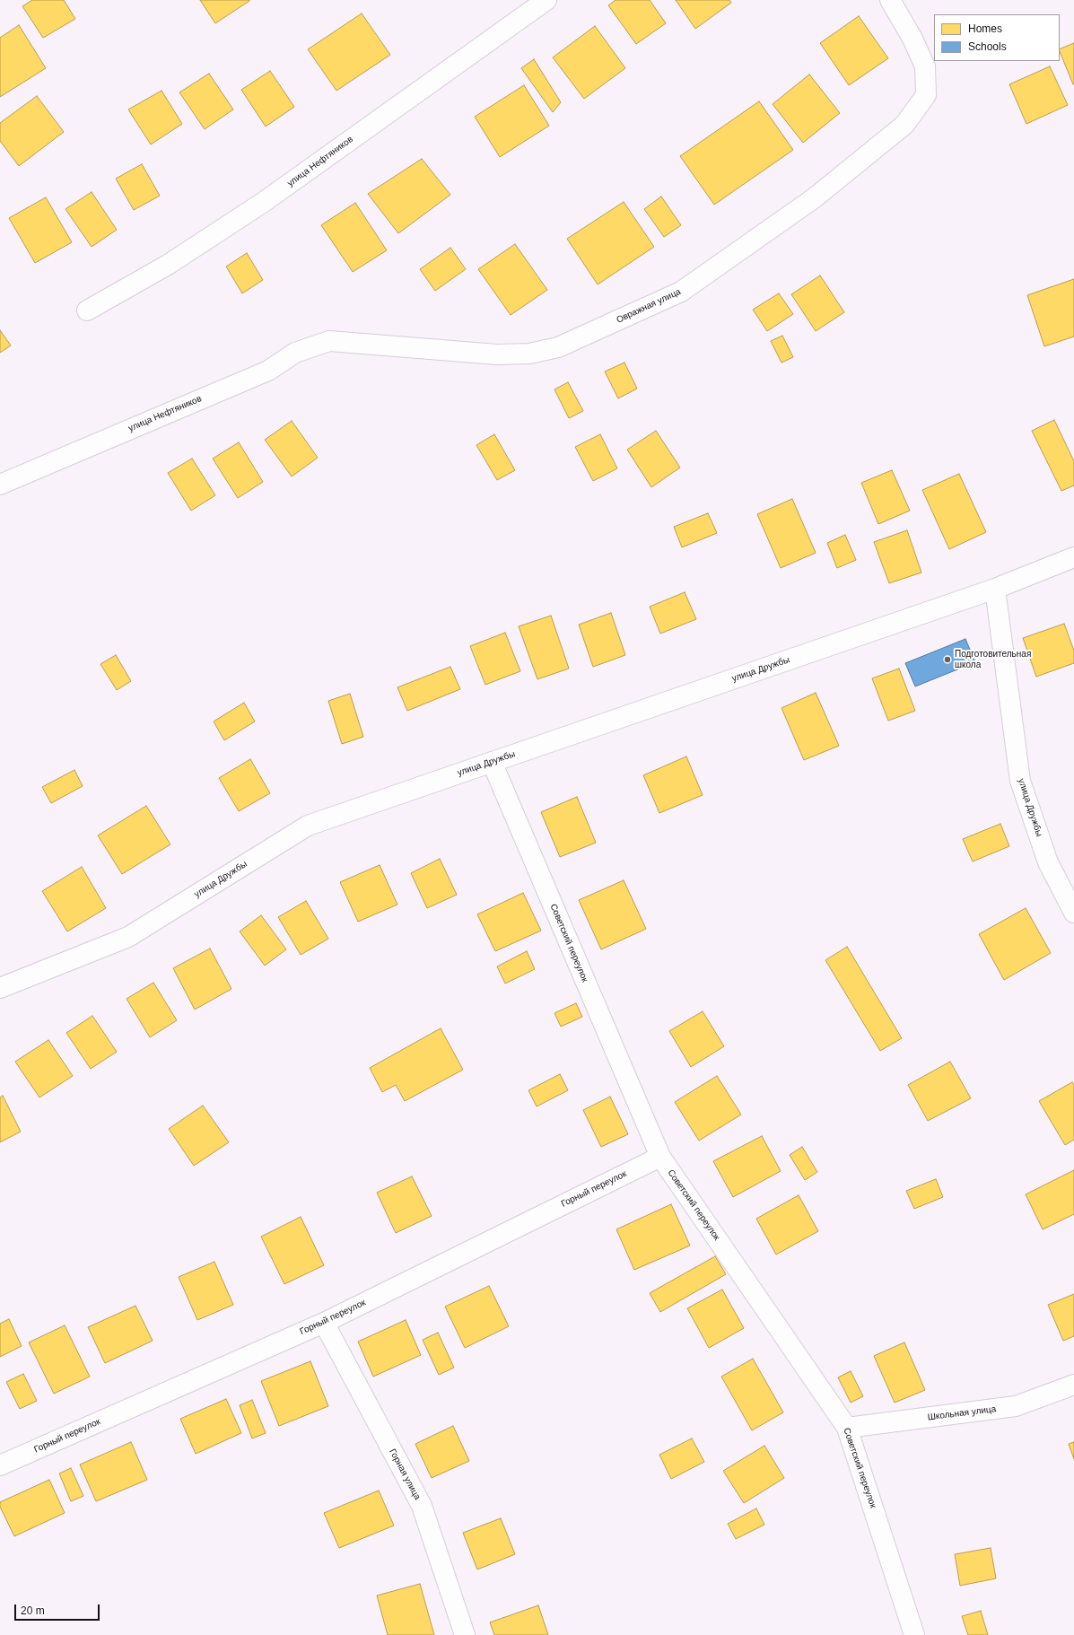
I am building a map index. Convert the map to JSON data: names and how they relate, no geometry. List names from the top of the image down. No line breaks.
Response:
{"streets":{"street":["улица Нефтяников","Овражная улица","улица Дружбы","Советский переулок","Горный переулок","Школьная улица","Горная улица"]},"crossings":[["улица Нефтяников","Овражная улица"],["улица Дружбы","Советский переулок"],["Советский переулок","Горный переулок"],["Советский переулок","Школьная улица"],["Горный переулок","Горная улица"]],"places":["Подготовительная школа"],"legend":["Homes","Schools"],"scale_bar":"20 m"}
